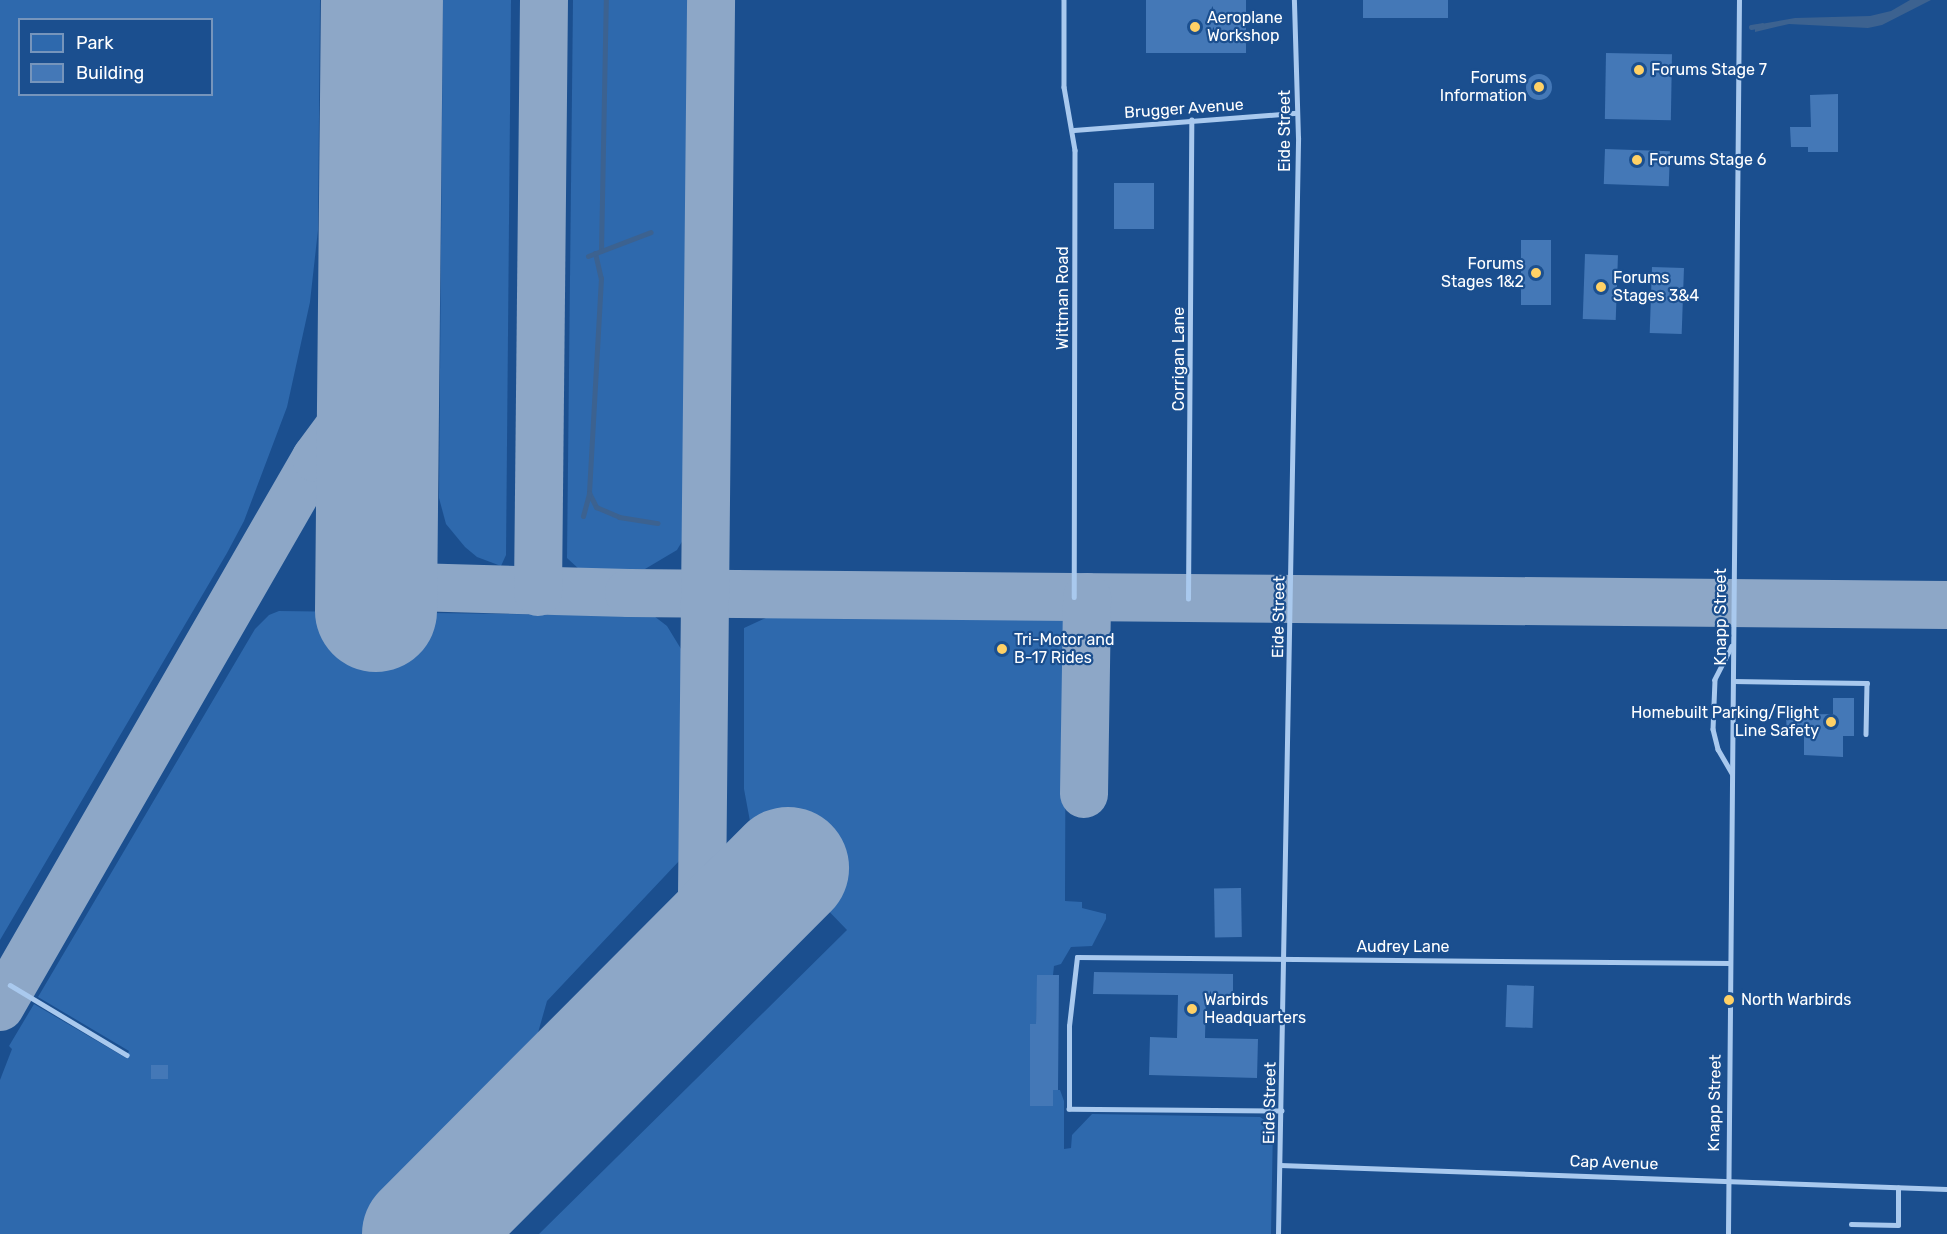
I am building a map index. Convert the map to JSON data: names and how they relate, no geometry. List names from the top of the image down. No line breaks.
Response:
{"streets":{"lane":["Brugger Avenue","Eide Street","Wittman Road","Corrigan Lane","Knapp Street","Audrey Lane","Cap Avenue"]},"crossings":[["Brugger Avenue","Eide Street"],["Brugger Avenue","Wittman Road"],["Brugger Avenue","Corrigan Lane"],["Eide Street","Audrey Lane"],["Eide Street","Cap Avenue"],["Knapp Street","Audrey Lane"],["Knapp Street","Cap Avenue"]],"places":["Aeroplane Workshop","Forums Stage 7","Forums Information","Forums Stage 6","Forums Stages 1&2","Forums Stages 3&4","Tri-Motor and B-17 Rides","Homebuilt Parking/Flight Line Safety","North Warbirds","Warbirds Headquarters"],"legend":["Park","Building"]}
